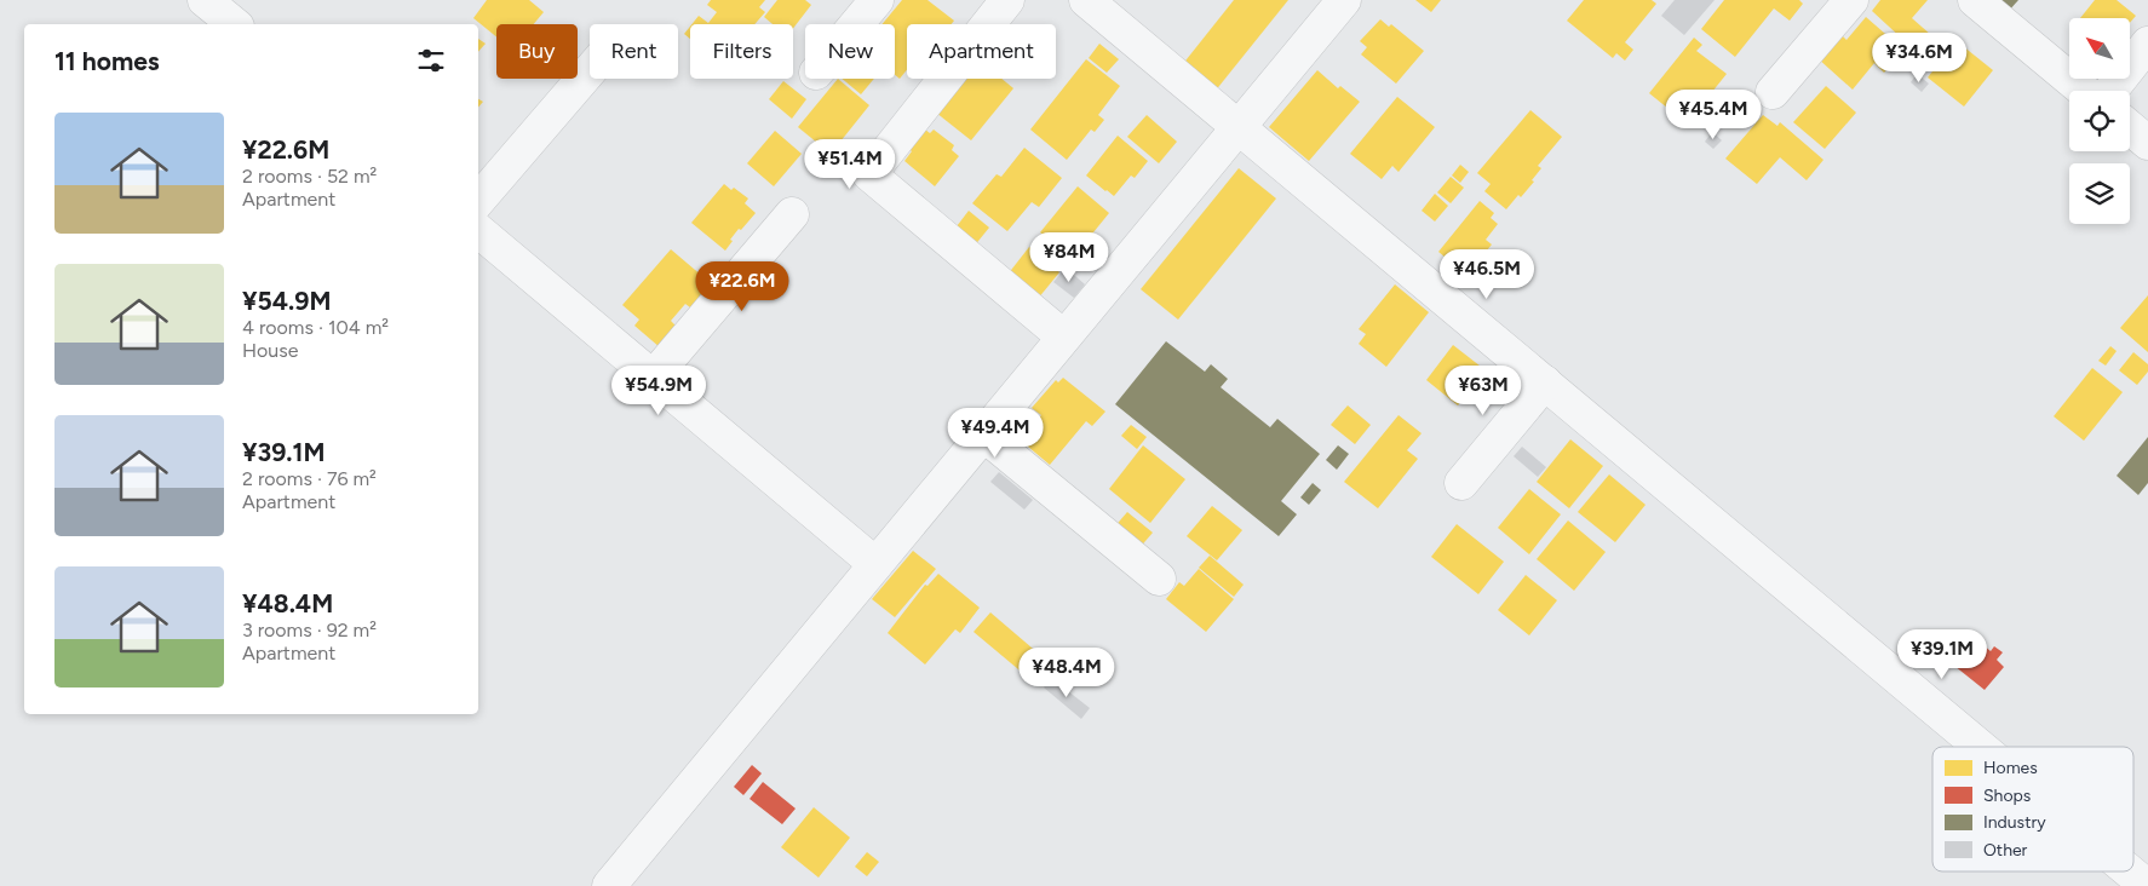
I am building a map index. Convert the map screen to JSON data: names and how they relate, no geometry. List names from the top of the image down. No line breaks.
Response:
{"legend":["Homes","Shops","Industry","Other"],"north":"top left","page":{"chip":["Buy","Rent","Filters","New","Apartment"],"heading":"11 homes","price":["¥34.6M","¥45.4M","¥51.4M","¥84M","¥46.5M","¥22.6M","¥54.9M","¥63M","¥49.4M","¥39.1M","¥48.4M"],"list":[{"name":"¥22.6M","note":"2 rooms · 52 m² · Apartment"},{"name":"¥54.9M","note":"4 rooms · 104 m² · House"},{"name":"¥39.1M","note":"2 rooms · 76 m² · Apartment"},{"name":"¥48.4M","note":"3 rooms · 92 m² · Apartment"}]}}
